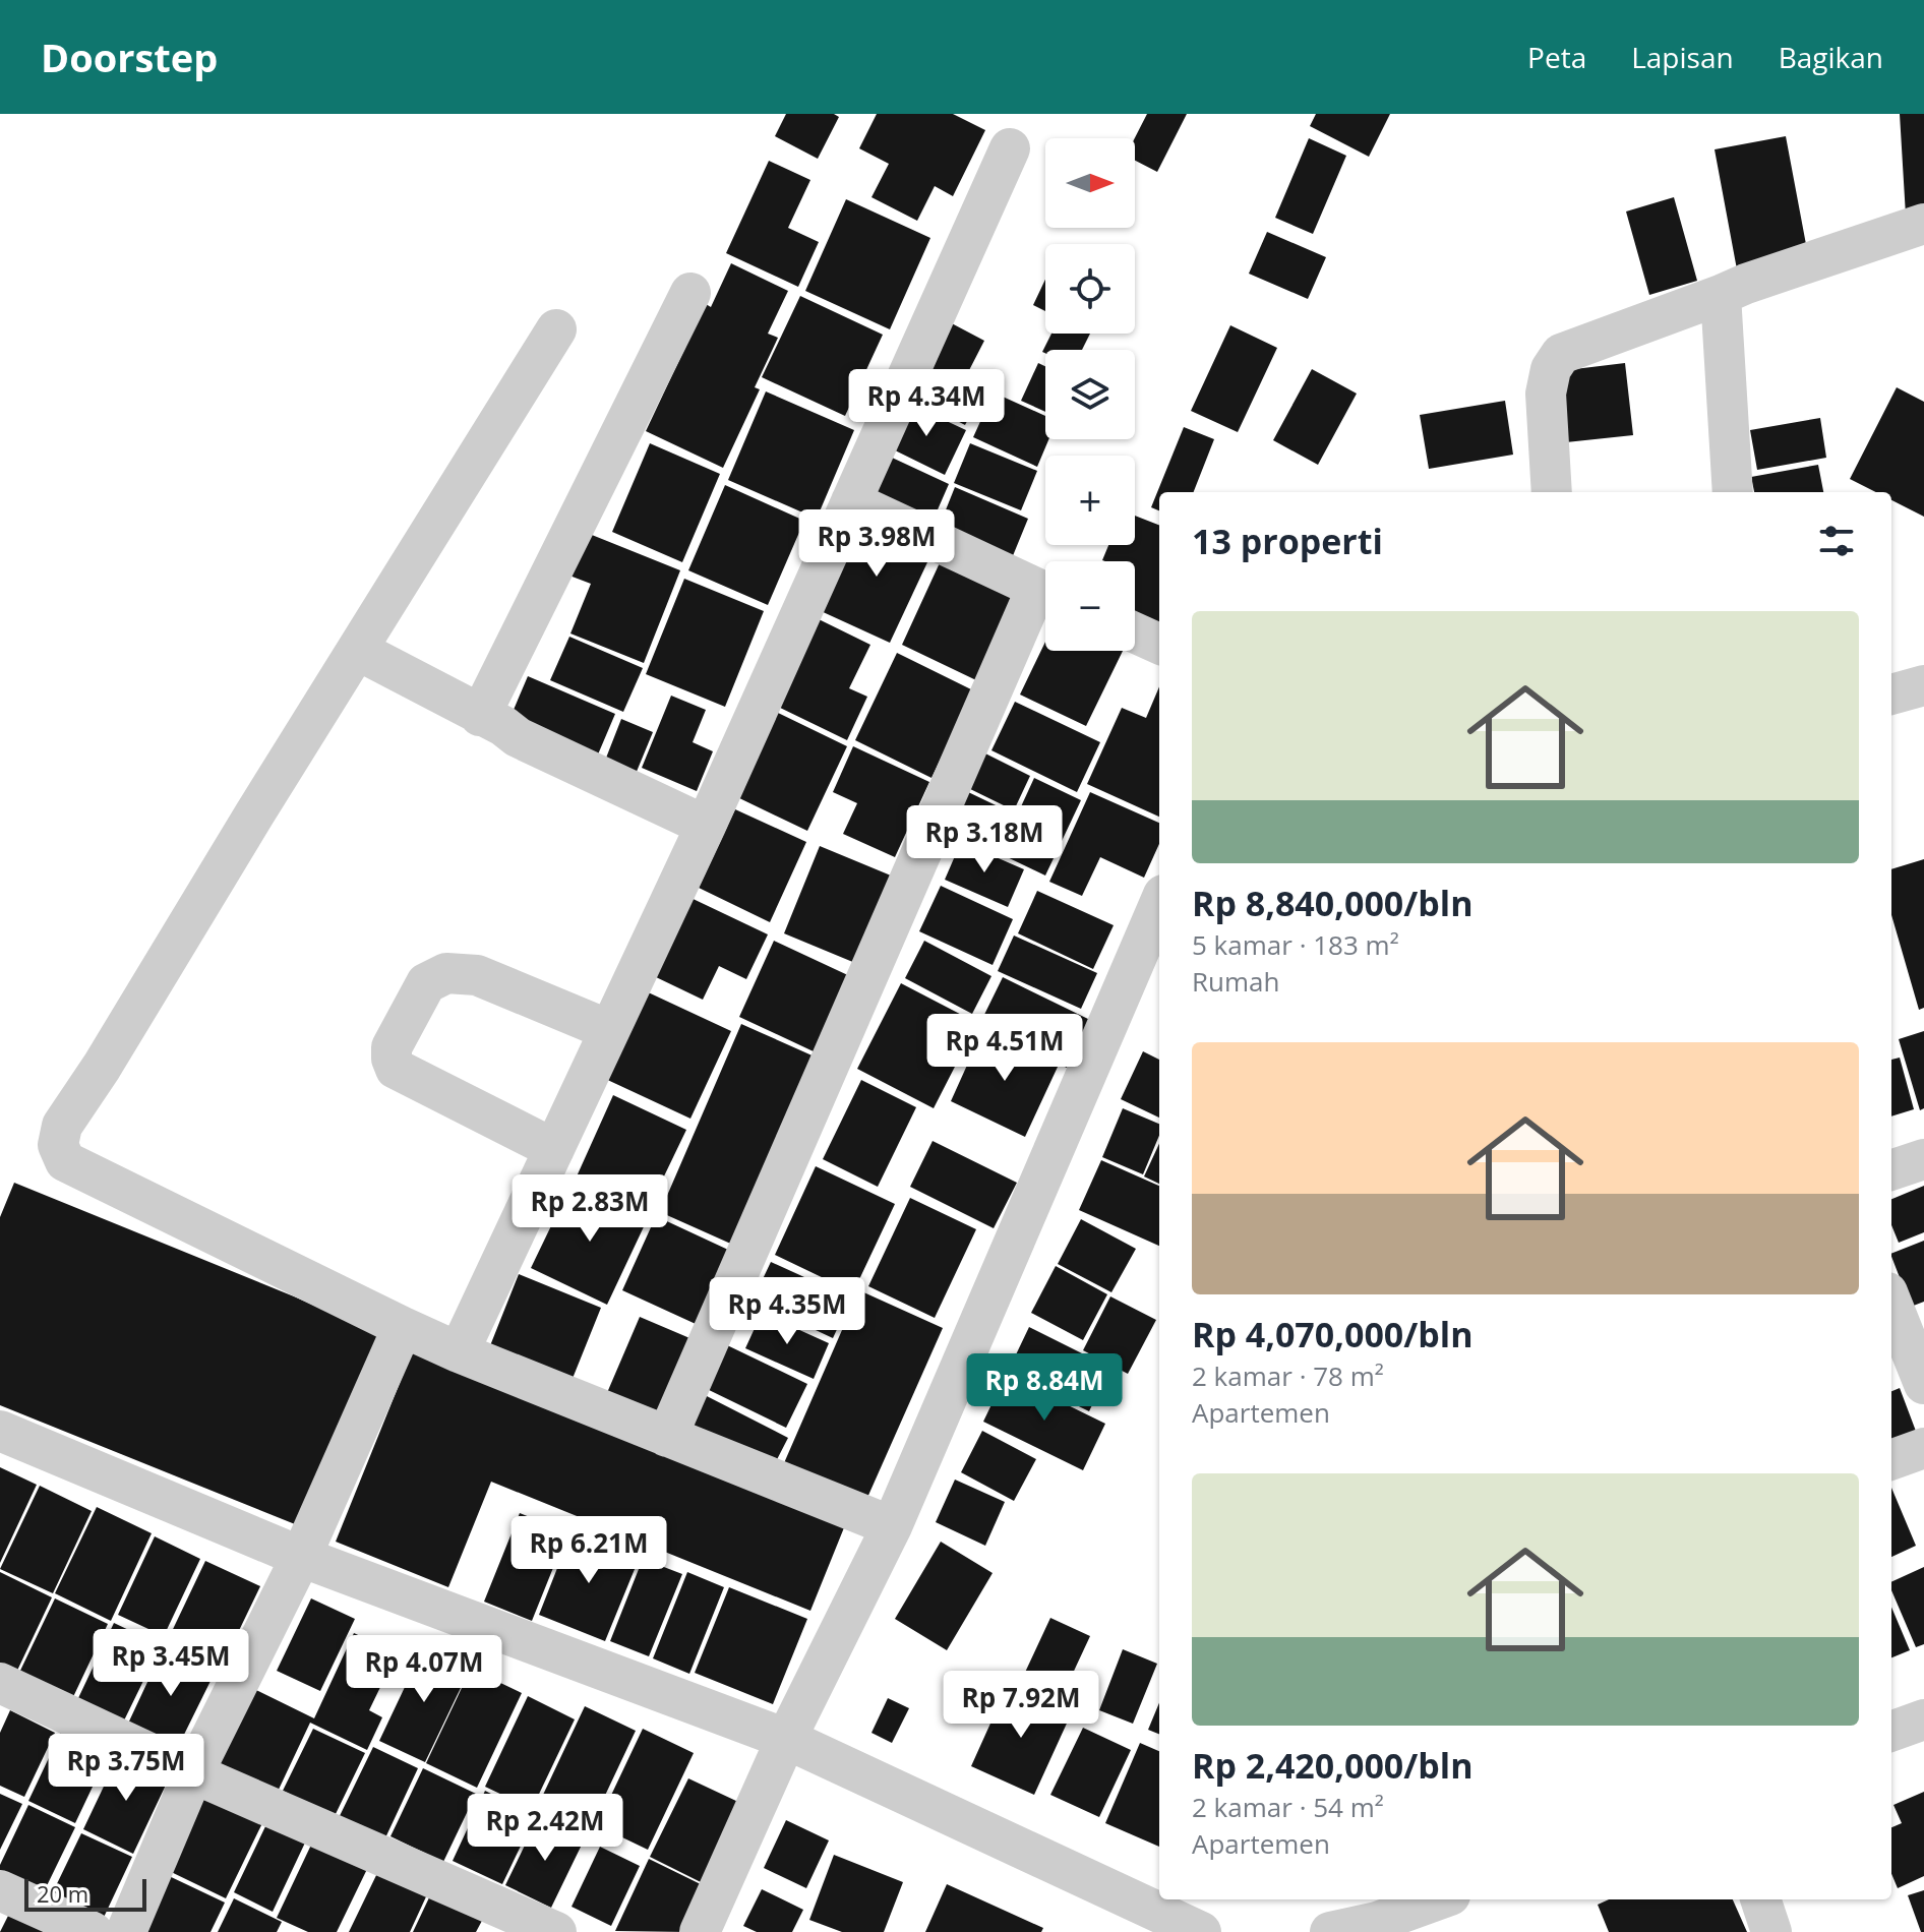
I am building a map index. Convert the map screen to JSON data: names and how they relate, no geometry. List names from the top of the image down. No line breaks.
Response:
{"scale_bar":"20 m","north":"right","page":{"header":"Doorstep","nav":["Peta","Lapisan","Bagikan"],"map_buttons":["+","−"],"price":["Rp 4.34M","Rp 3.98M","Rp 3.18M","Rp 4.51M","Rp 2.83M","Rp 4.35M","Rp 8.84M","Rp 6.21M","Rp 3.45M","Rp 4.07M","Rp 7.92M","Rp 3.75M","Rp 2.42M"],"heading":"13 properti","list":[{"name":"Rp 8,840,000/bln","note":"5 kamar · 183 m² · Rumah"},{"name":"Rp 4,070,000/bln","note":"2 kamar · 78 m² · Apartemen"},{"name":"Rp 2,420,000/bln","note":"2 kamar · 54 m² · Apartemen"}],"scale":"20 m"}}
